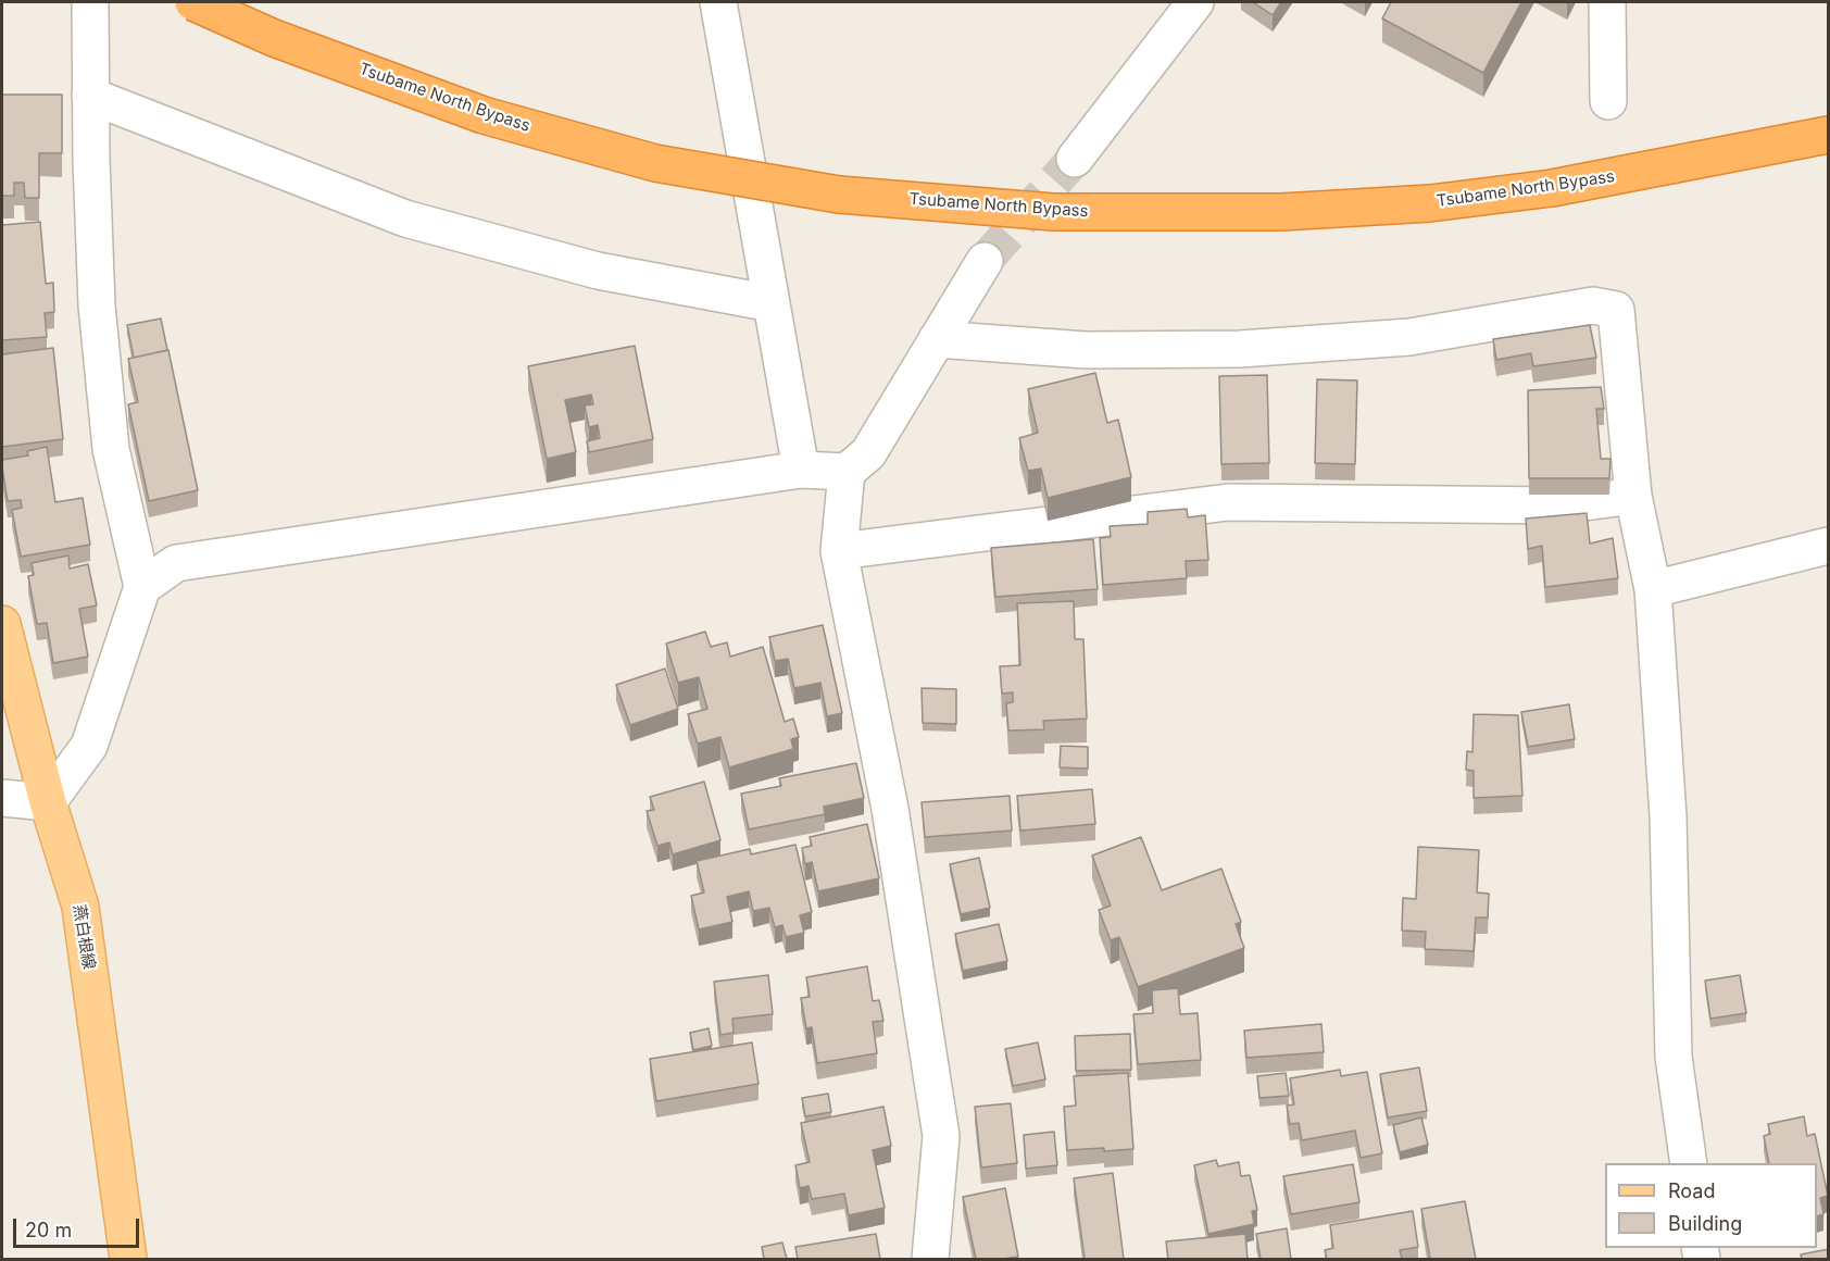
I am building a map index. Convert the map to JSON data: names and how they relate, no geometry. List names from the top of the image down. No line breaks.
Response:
{"streets":{"highway":["Tsubame North Bypass"],"main road":["燕白根線"]},"legend":["Road","Building"],"scale_bar":"20 m"}
